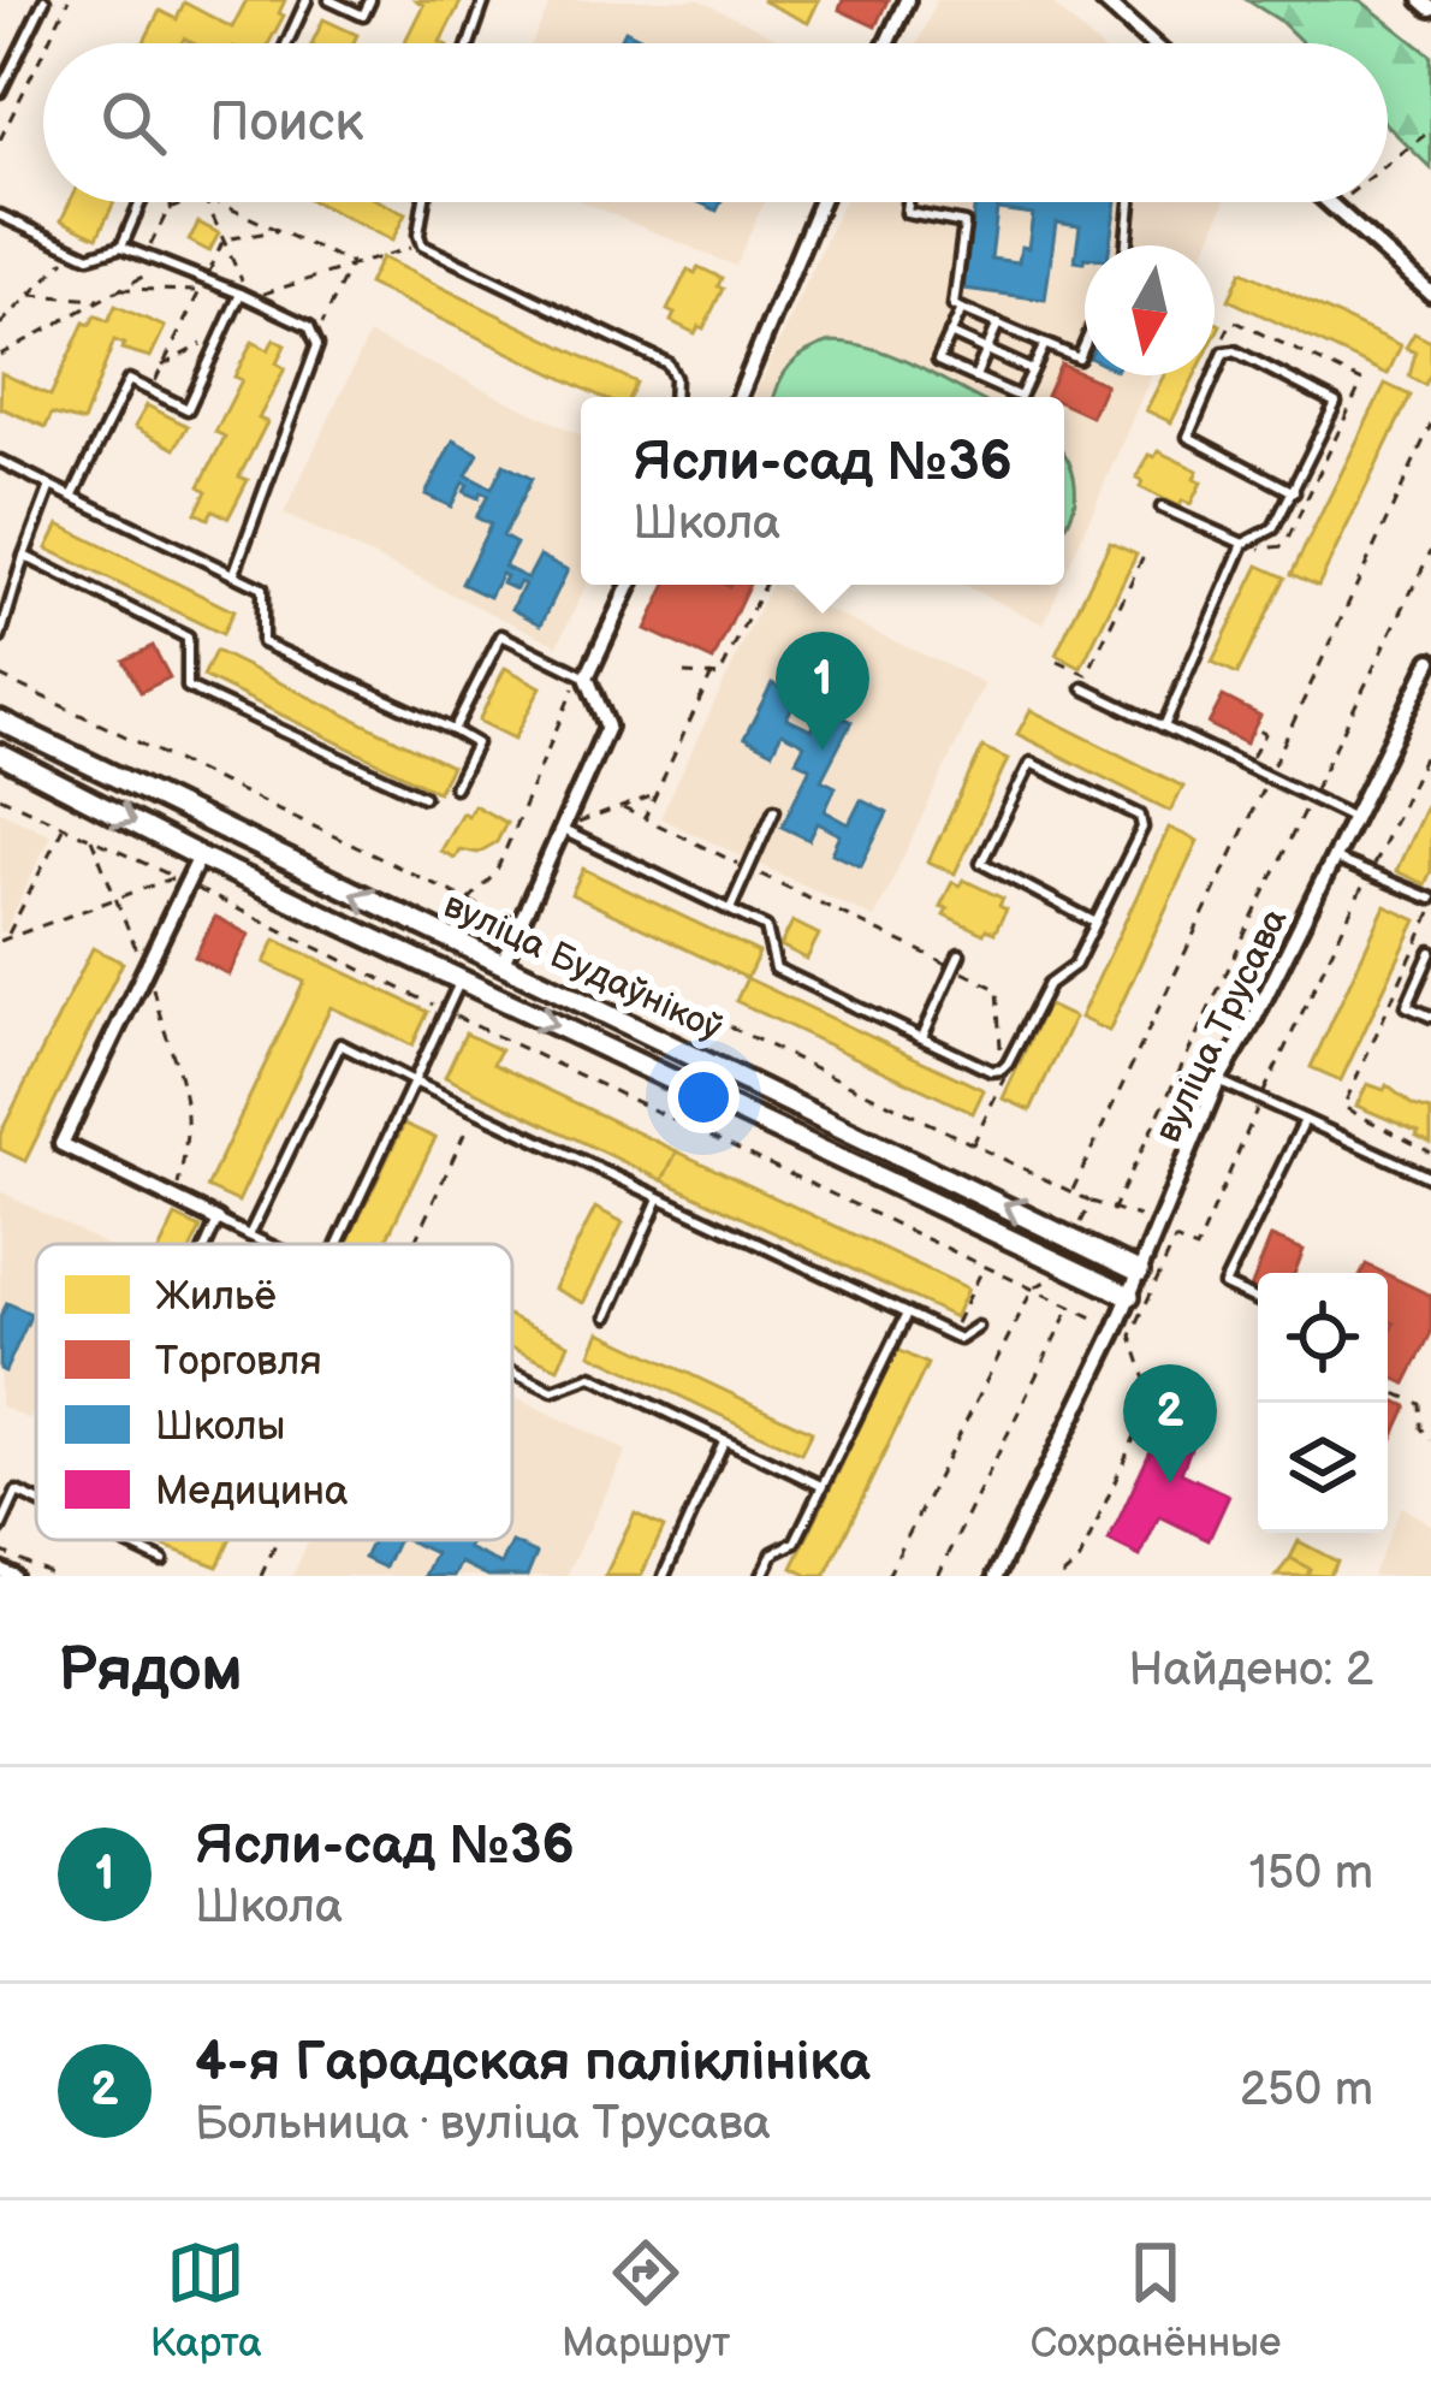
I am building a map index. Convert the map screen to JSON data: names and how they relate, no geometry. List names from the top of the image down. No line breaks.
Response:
{"streets":{"street":["вуліца Будаўнікоў","вуліца Трусава"]},"crossings":[["вуліца Будаўнікоў","вуліца Трусава"]],"legend":["Жильё","Торговля","Школы","Медицина"],"north":"bottom","page":{"search":"Поиск","popup":["Ясли-сад №36","Школа"],"pins":["1","2"],"heading":["Рядом","Найдено: 2"],"list":[{"mark":"1","name":"Ясли-сад №36","note":"Школа","value":"150 m"},{"mark":"2","name":"4-я Гарадская паліклініка","note":"Больница · вуліца Трусава","value":"250 m"}],"nav":["Карта","Маршрут","Сохранённые"]}}
